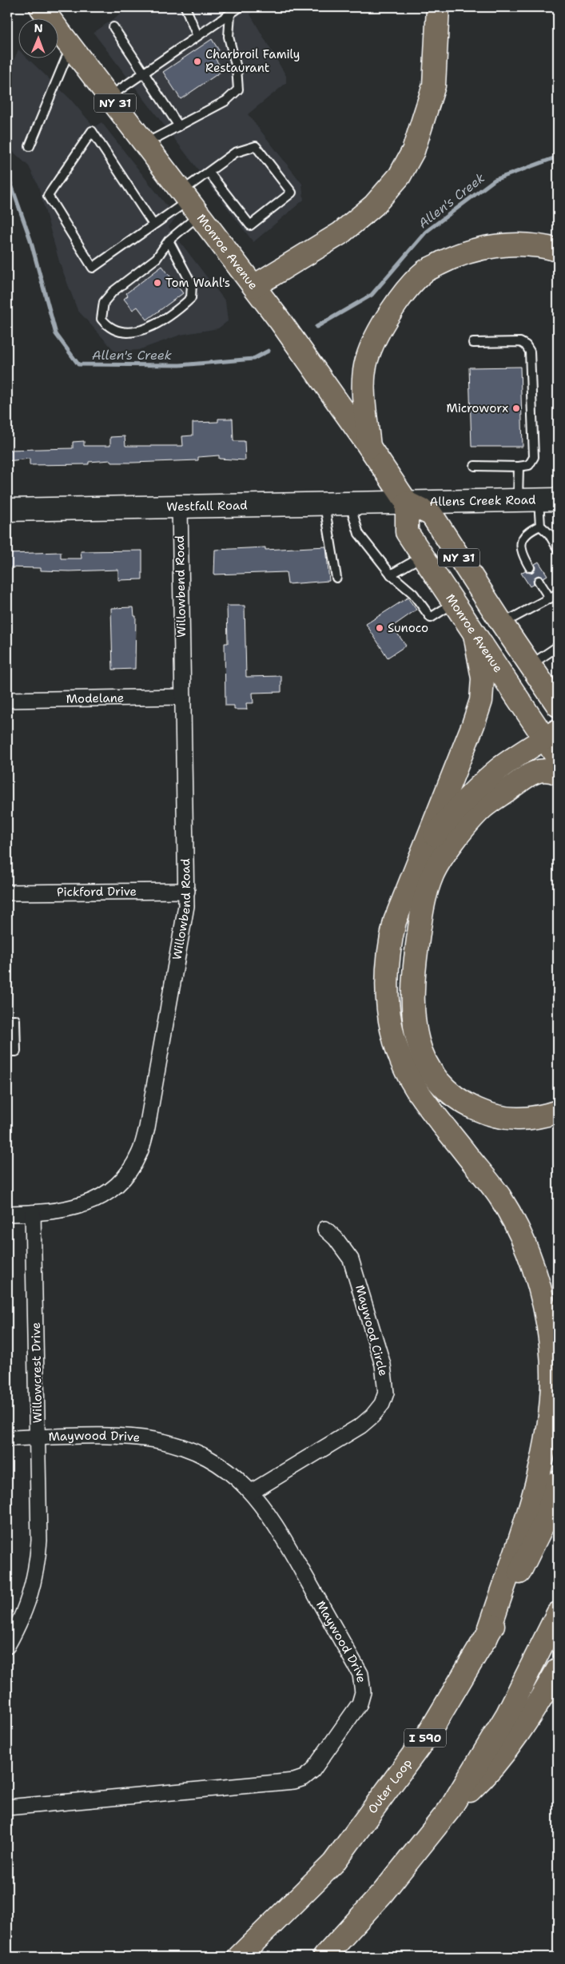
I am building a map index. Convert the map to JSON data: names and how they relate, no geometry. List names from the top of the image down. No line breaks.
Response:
{"streets":{"main road":["NY 31","Monroe Avenue","I 590","Outer Loop"],"street":["Allens Creek Road","Westfall Road","Willowbend Road","Modelane","Pickford Drive","Maywood Circle","Willowcrest Drive","Maywood Drive"]},"crossings":[["NY 31","Monroe Avenue"],["NY 31","Allens Creek Road"],["NY 31","Westfall Road"],["Monroe Avenue","Allens Creek Road"],["Monroe Avenue","Westfall Road"],["Allens Creek Road","Westfall Road"],["Westfall Road","Willowbend Road"],["Willowbend Road","Modelane"],["Willowbend Road","Pickford Drive"],["Willowbend Road","Willowcrest Drive"],["Maywood Circle","Maywood Drive"],["Willowcrest Drive","Maywood Drive"]],"water":["Allen's Creek"],"places":["Charbroil Family Restaurant","Tom Wahl's","Microworx","Sunoco"],"north":"top"}
